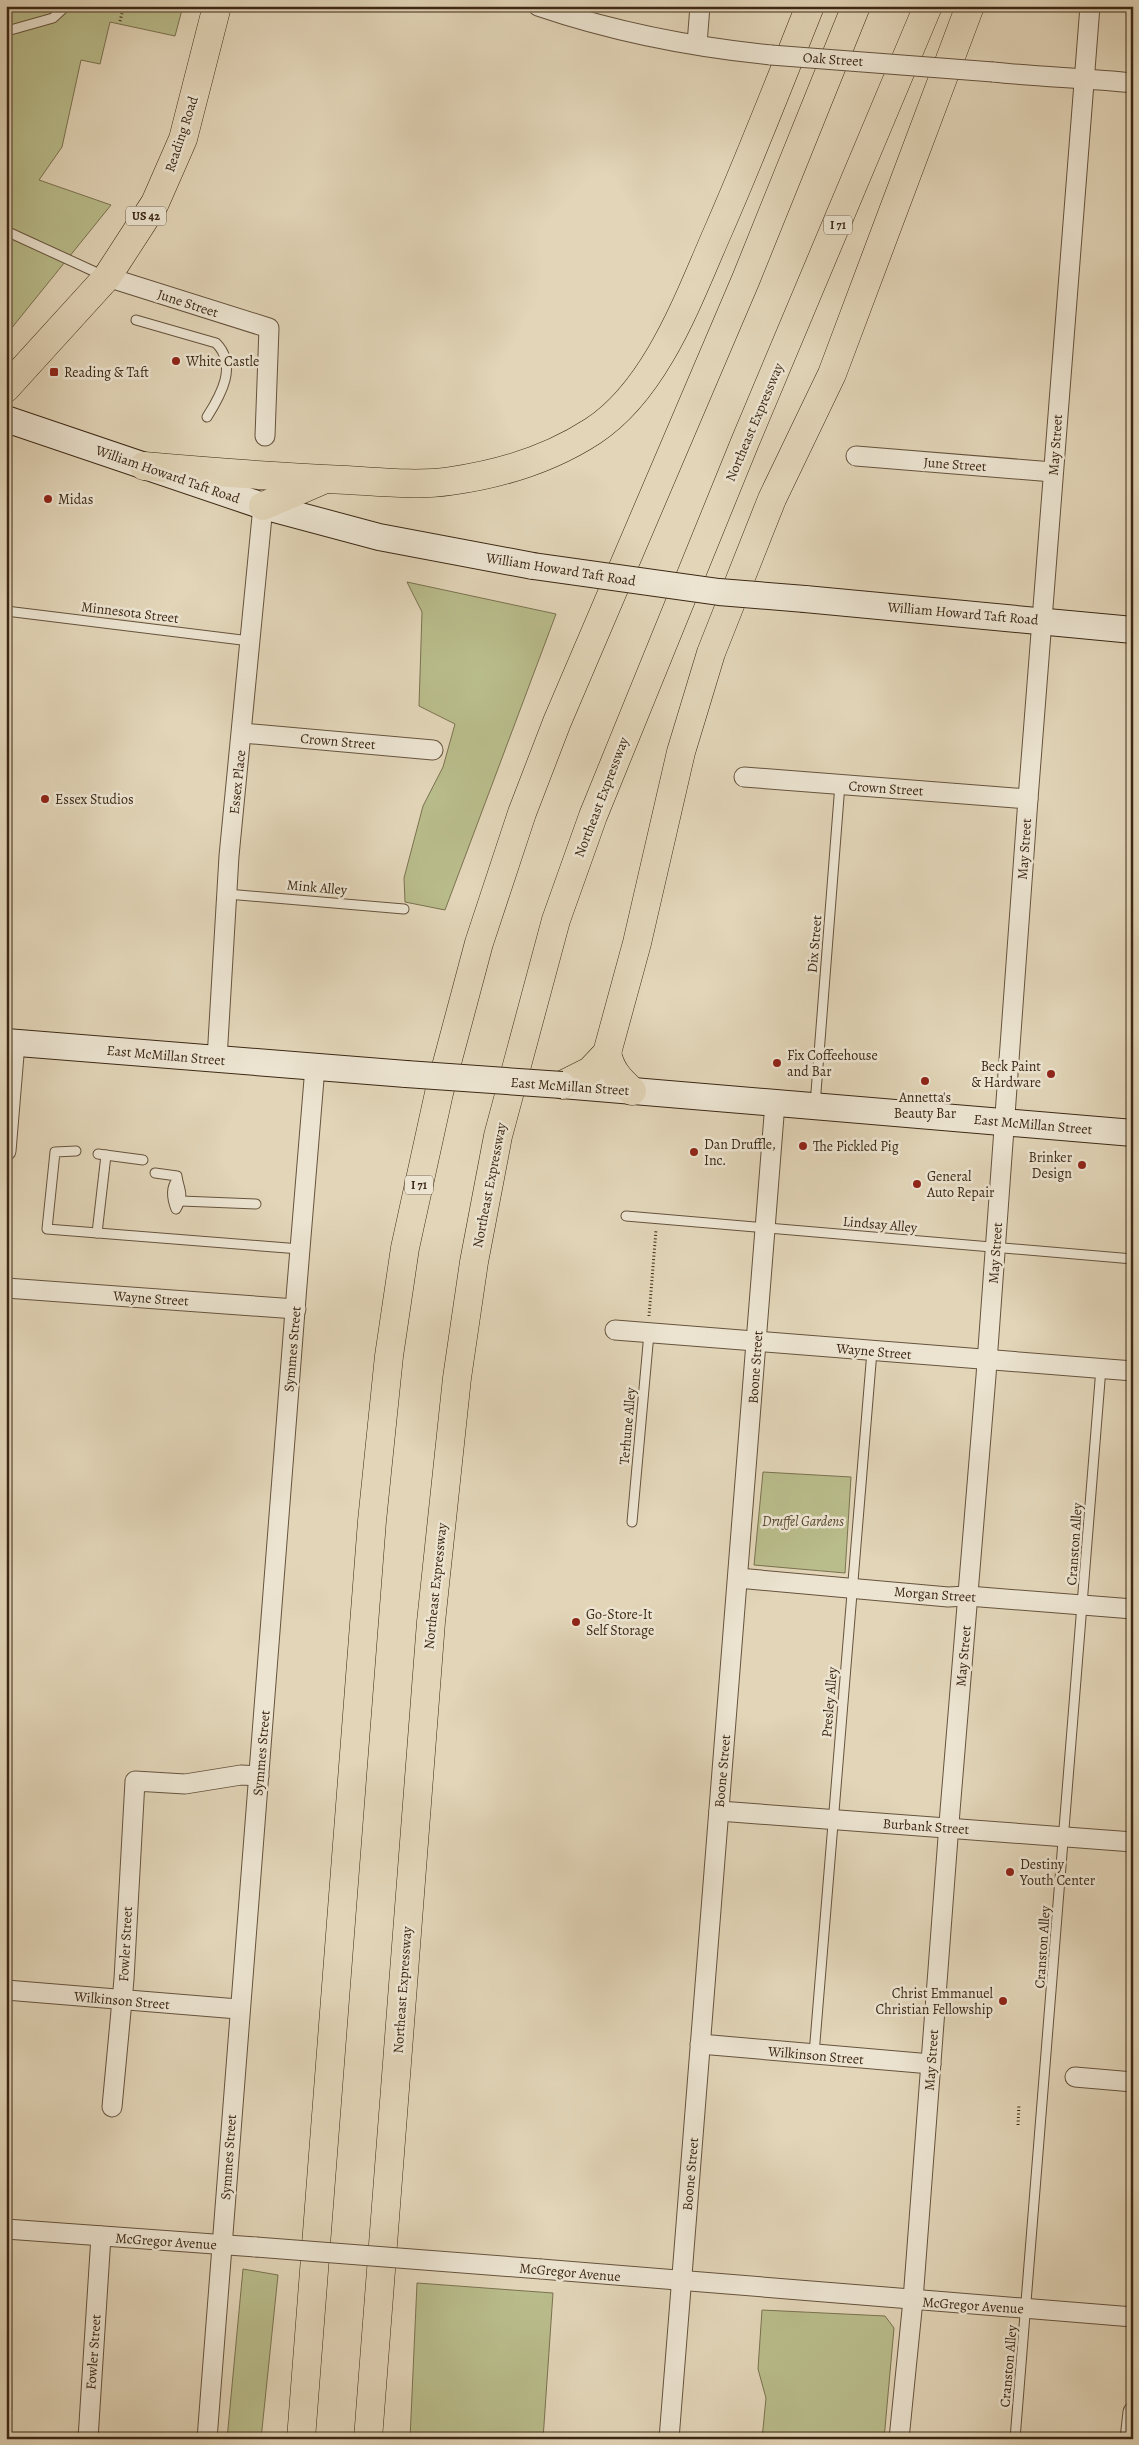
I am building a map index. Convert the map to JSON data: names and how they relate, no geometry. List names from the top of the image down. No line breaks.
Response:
{"streets":{"main road":["Reading Road","US 42","I 71","Northeast Expressway","William Howard Taft Road","East McMillan Street"],"street":["Oak Street","June Street","May Street","Crown Street","Essex Place","Wayne Street","Symmes Street","Boone Street","Morgan Street","Burbank Street","Fowler Street","Wilkinson Street","McGregor Avenue"],"lane":["Minnesota Street","Mink Alley","Dix Street","Lindsay Alley","Terhune Alley","Cranston Alley","Presley Alley"]},"crossings":[["Oak Street","May Street"],["Reading Road","June Street"],["June Street","May Street"],["May Street","William Howard Taft Road"],["May Street","Crown Street"],["May Street","East McMillan Street"],["May Street","Lindsay Alley"],["May Street","Wayne Street"],["May Street","Morgan Street"],["May Street","Burbank Street"],["May Street","Wilkinson Street"],["May Street","McGregor Avenue"],["William Howard Taft Road","Essex Place"],["Minnesota Street","Essex Place"],["Crown Street","Essex Place"],["Crown Street","Dix Street"],["Essex Place","Mink Alley"],["Essex Place","East McMillan Street"],["Dix Street","East McMillan Street"],["East McMillan Street","Symmes Street"],["East McMillan Street","Boone Street"],["Lindsay Alley","Boone Street"],["Wayne Street","Symmes Street"],["Wayne Street","Boone Street"],["Wayne Street","Terhune Alley"],["Wayne Street","Cranston Alley"],["Wayne Street","Presley Alley"],["Symmes Street","Fowler Street"],["Symmes Street","Wilkinson Street"],["Symmes Street","McGregor Avenue"],["Boone Street","Morgan Street"],["Boone Street","Burbank Street"],["Boone Street","Wilkinson Street"],["Boone Street","McGregor Avenue"],["Cranston Alley","Morgan Street"],["Cranston Alley","Burbank Street"],["Cranston Alley","McGregor Avenue"],["Morgan Street","Presley Alley"],["Presley Alley","Burbank Street"],["Presley Alley","Wilkinson Street"],["Fowler Street","Wilkinson Street"],["Fowler Street","McGregor Avenue"]],"parks":["Druffel Gardens"],"places":{"other":["White Castle","Midas","Essex Studios","Fix Coffeehouse and Bar","Beck Paint & Hardware","Annetta's Beauty Bar","The Pickled Pig","Dan Druffle, Inc.","Brinker Design","General Auto Repair","Go-Store-It Self Storage","Destiny Youth Center","Christ Emmanuel Christian Fellowship"],"transit":["Reading & Taft"]}}
